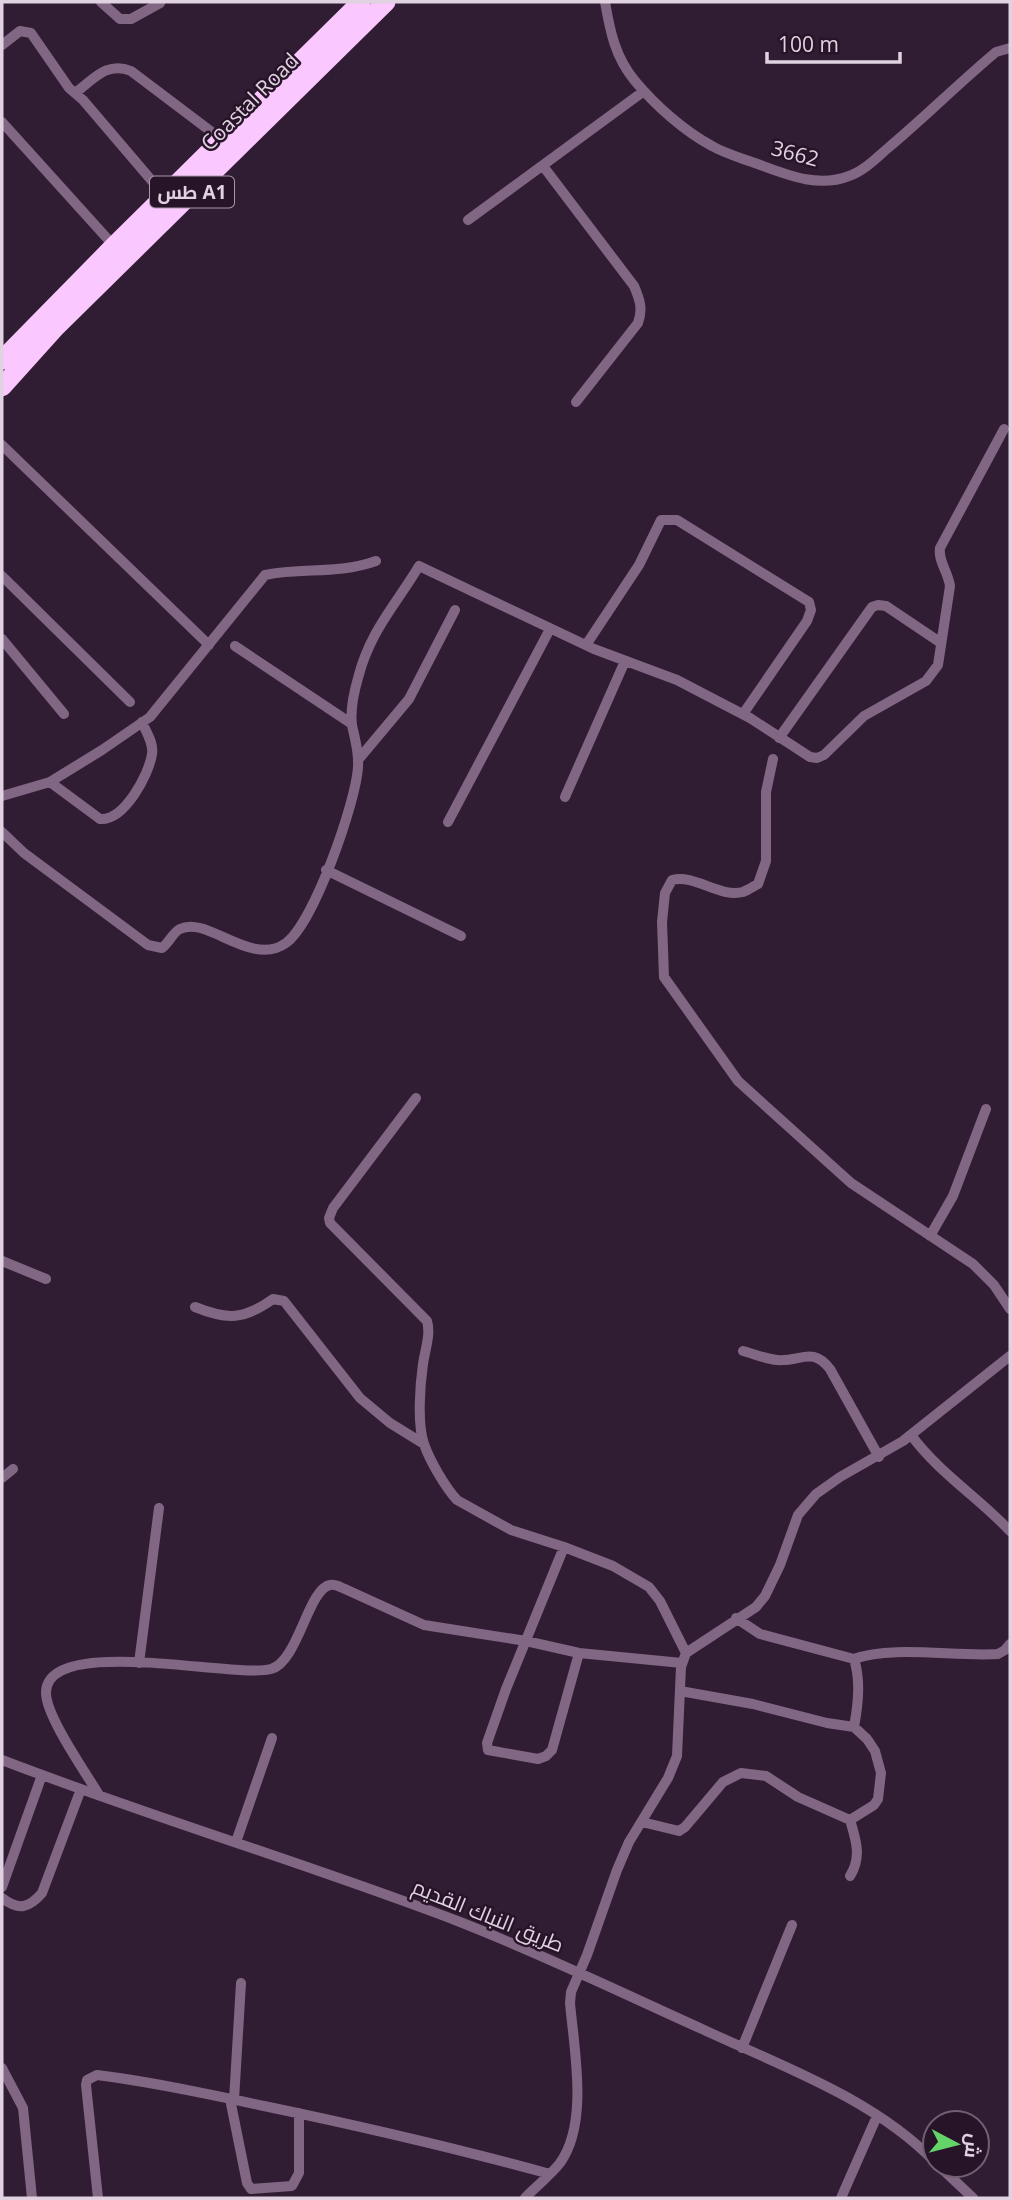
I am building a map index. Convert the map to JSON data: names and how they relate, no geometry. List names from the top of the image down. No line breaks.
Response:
{"streets":{"highway":["Coastal Road","طس A1"],"street":["3662","طريق النباك القديم"]},"scale_bar":"100 m","north":"right"}
